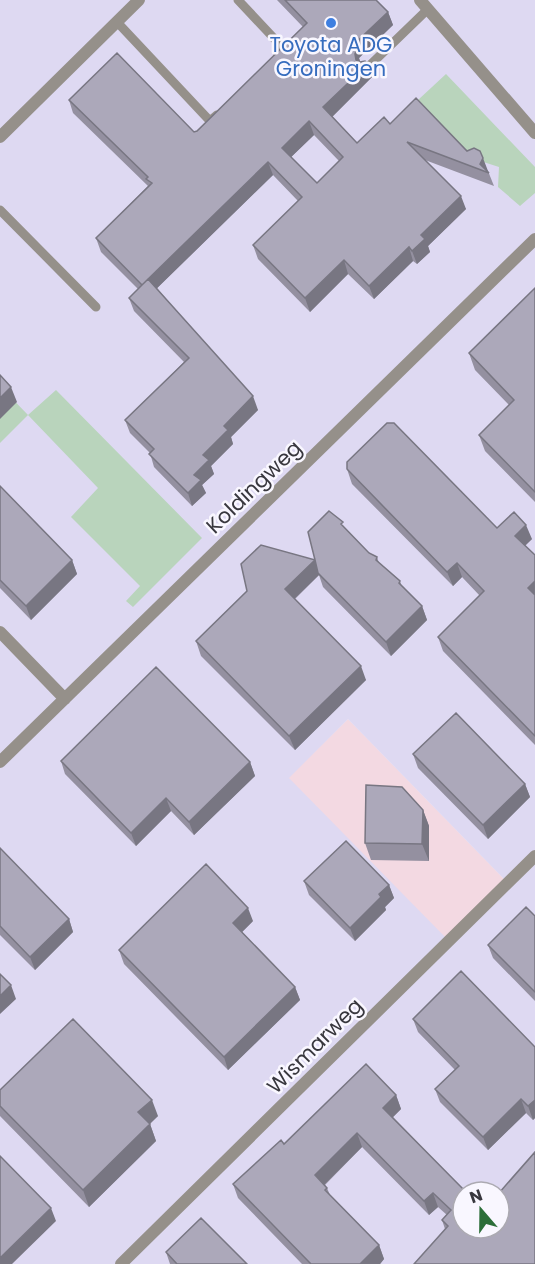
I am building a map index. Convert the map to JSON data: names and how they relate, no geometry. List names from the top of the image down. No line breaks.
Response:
{"streets":{"street":["Koldingweg","Wismarweg"]},"places":["Toyota ADG Groningen"],"north":"top"}
